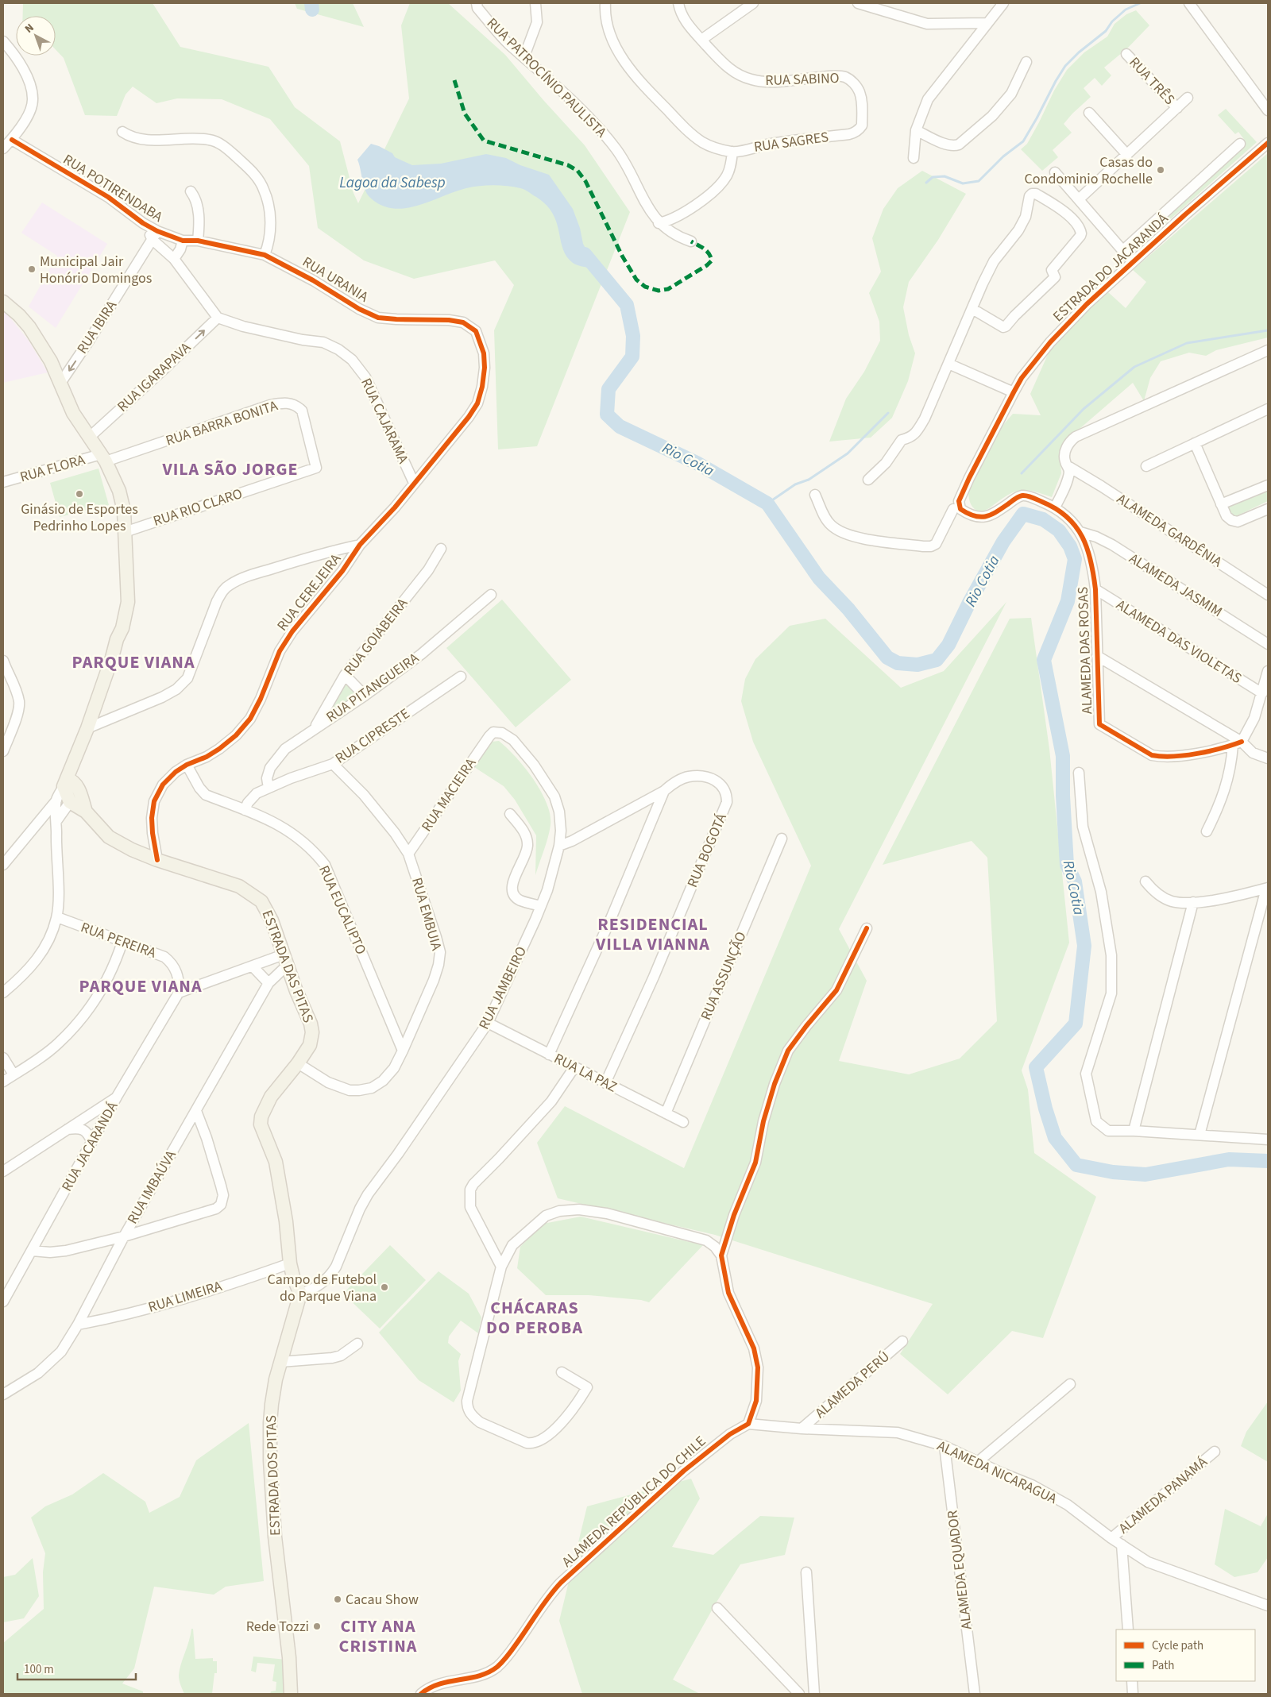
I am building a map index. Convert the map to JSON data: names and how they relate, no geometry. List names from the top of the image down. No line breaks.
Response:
{"streets":{"main road":["ESTRADA DAS PITAS","ESTRADA DOS PITAS"],"street":["RUA PATROCÍNIO PAULISTA","RUA SABINO","RUA TRÊS","RUA SAGRES","RUA POTIRENDABA","ESTRADA DO JACARANDÁ","RUA URANIA","RUA IBIRA","RUA IGARAPAVA","RUA CAJARAMA","RUA BARRA BONITA","RUA FLORA","RUA RIO CLARO","ALAMEDA GARDÊNIA","ALAMEDA JASMIM","RUA CEREJEIRA","RUA GOIABEIRA","ALAMEDA DAS VIOLETAS","ALAMEDA DAS ROSAS","RUA PITANGUEIRA","RUA CIPRESTE","RUA MACIEIRA","RUA BOGOTÁ","RUA EUCALIPTO","RUA EMBUIA","RUA PEREIRA","RUA ASSUNÇÃO","RUA JAMBEIRO","RUA LA PAZ","RUA JACARANDÁ","RUA IMBAÚVA","RUA LIMEIRA","ALAMEDA PERÚ","ALAMEDA NICARAGUA","ALAMEDA PANAMÁ","ALAMEDA REPÚBLICA DO CHILE","ALAMEDA EQUADOR"]},"crossings":[["RUA SABINO","RUA SAGRES"],["RUA POTIRENDABA","RUA URANIA"],["RUA POTIRENDABA","RUA IBIRA"],["RUA POTIRENDABA","RUA IGARAPAVA"],["RUA POTIRENDABA","RUA CAJARAMA"],["ESTRADA DO JACARANDÁ","ALAMEDA DAS ROSAS"],["RUA URANIA","RUA CEREJEIRA"],["RUA IGARAPAVA","RUA CAJARAMA"],["RUA CAJARAMA","RUA CEREJEIRA"],["RUA BARRA BONITA","RUA FLORA"],["RUA BARRA BONITA","RUA RIO CLARO"],["ALAMEDA JASMIM","ALAMEDA DAS ROSAS"],["RUA CEREJEIRA","RUA EUCALIPTO"],["RUA CEREJEIRA","ESTRADA DAS PITAS"],["RUA GOIABEIRA","RUA PITANGUEIRA"],["ALAMEDA DAS VIOLETAS","ALAMEDA DAS ROSAS"],["RUA PITANGUEIRA","RUA CIPRESTE"],["RUA CIPRESTE","RUA EUCALIPTO"],["RUA CIPRESTE","RUA EMBUIA"],["RUA MACIEIRA","RUA EMBUIA"],["RUA MACIEIRA","RUA JAMBEIRO"],["RUA BOGOTÁ","RUA JAMBEIRO"],["RUA BOGOTÁ","RUA LA PAZ"],["RUA EUCALIPTO","RUA EMBUIA"],["RUA EMBUIA","ESTRADA DAS PITAS"],["RUA PEREIRA","RUA JACARANDÁ"],["ESTRADA DAS PITAS","RUA IMBAÚVA"],["RUA ASSUNÇÃO","RUA LA PAZ"],["RUA JAMBEIRO","RUA LA PAZ"],["RUA JAMBEIRO","ESTRADA DOS PITAS"],["RUA IMBAÚVA","RUA LIMEIRA"],["ALAMEDA PERÚ","ALAMEDA NICARAGUA"],["ALAMEDA NICARAGUA","ALAMEDA PANAMÁ"],["ALAMEDA NICARAGUA","ALAMEDA REPÚBLICA DO CHILE"],["ALAMEDA NICARAGUA","ALAMEDA EQUADOR"]],"one_way":["RUA IBIRA","RUA IGARAPAVA"],"districts":["VILA SÃO JORGE","PARQUE VIANA","RESIDENCIAL VILLA VIANNA","PARQUE VIANA","CHÁCARAS DO PEROBA","CITY ANA CRISTINA"],"water":["Lagoa da Sabesp","Rio Cotia"],"places":["Casas do Condominio Rochelle","Municipal Jair Honório Domingos","Ginásio de Esportes Pedrinho Lopes","Campo de Futebol do Parque Viana","Cacau Show","Rede Tozzi"],"legend":["Cycle path","Path"],"scale_bar":"100 m","north":"top left"}
